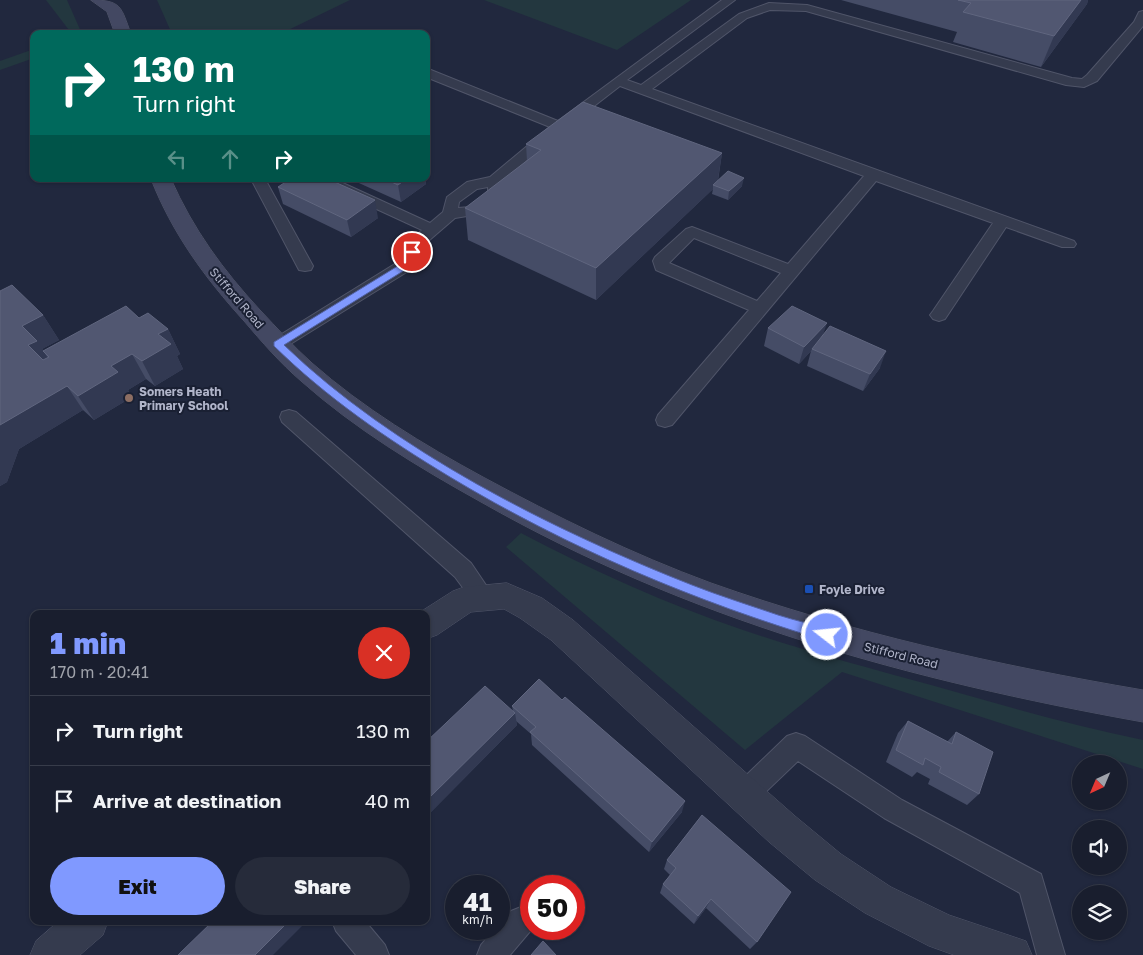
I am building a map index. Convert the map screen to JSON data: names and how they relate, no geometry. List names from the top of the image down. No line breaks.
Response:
{"streets":{"main road":["Stifford Road"]},"places":{"other":["Somers Heath Primary School"],"transit":["Foyle Drive"]},"north":"bottom left","page":{"turn":["130 m","Turn right"],"heading":["1 min","170 m · 20:41"],"list":[{"name":"Turn right","value":"130 m"},{"name":"Arrive at destination","value":"40 m"}],"buttons":["Exit","Share"],"speed":"41 km/h","limit":"50"}}
